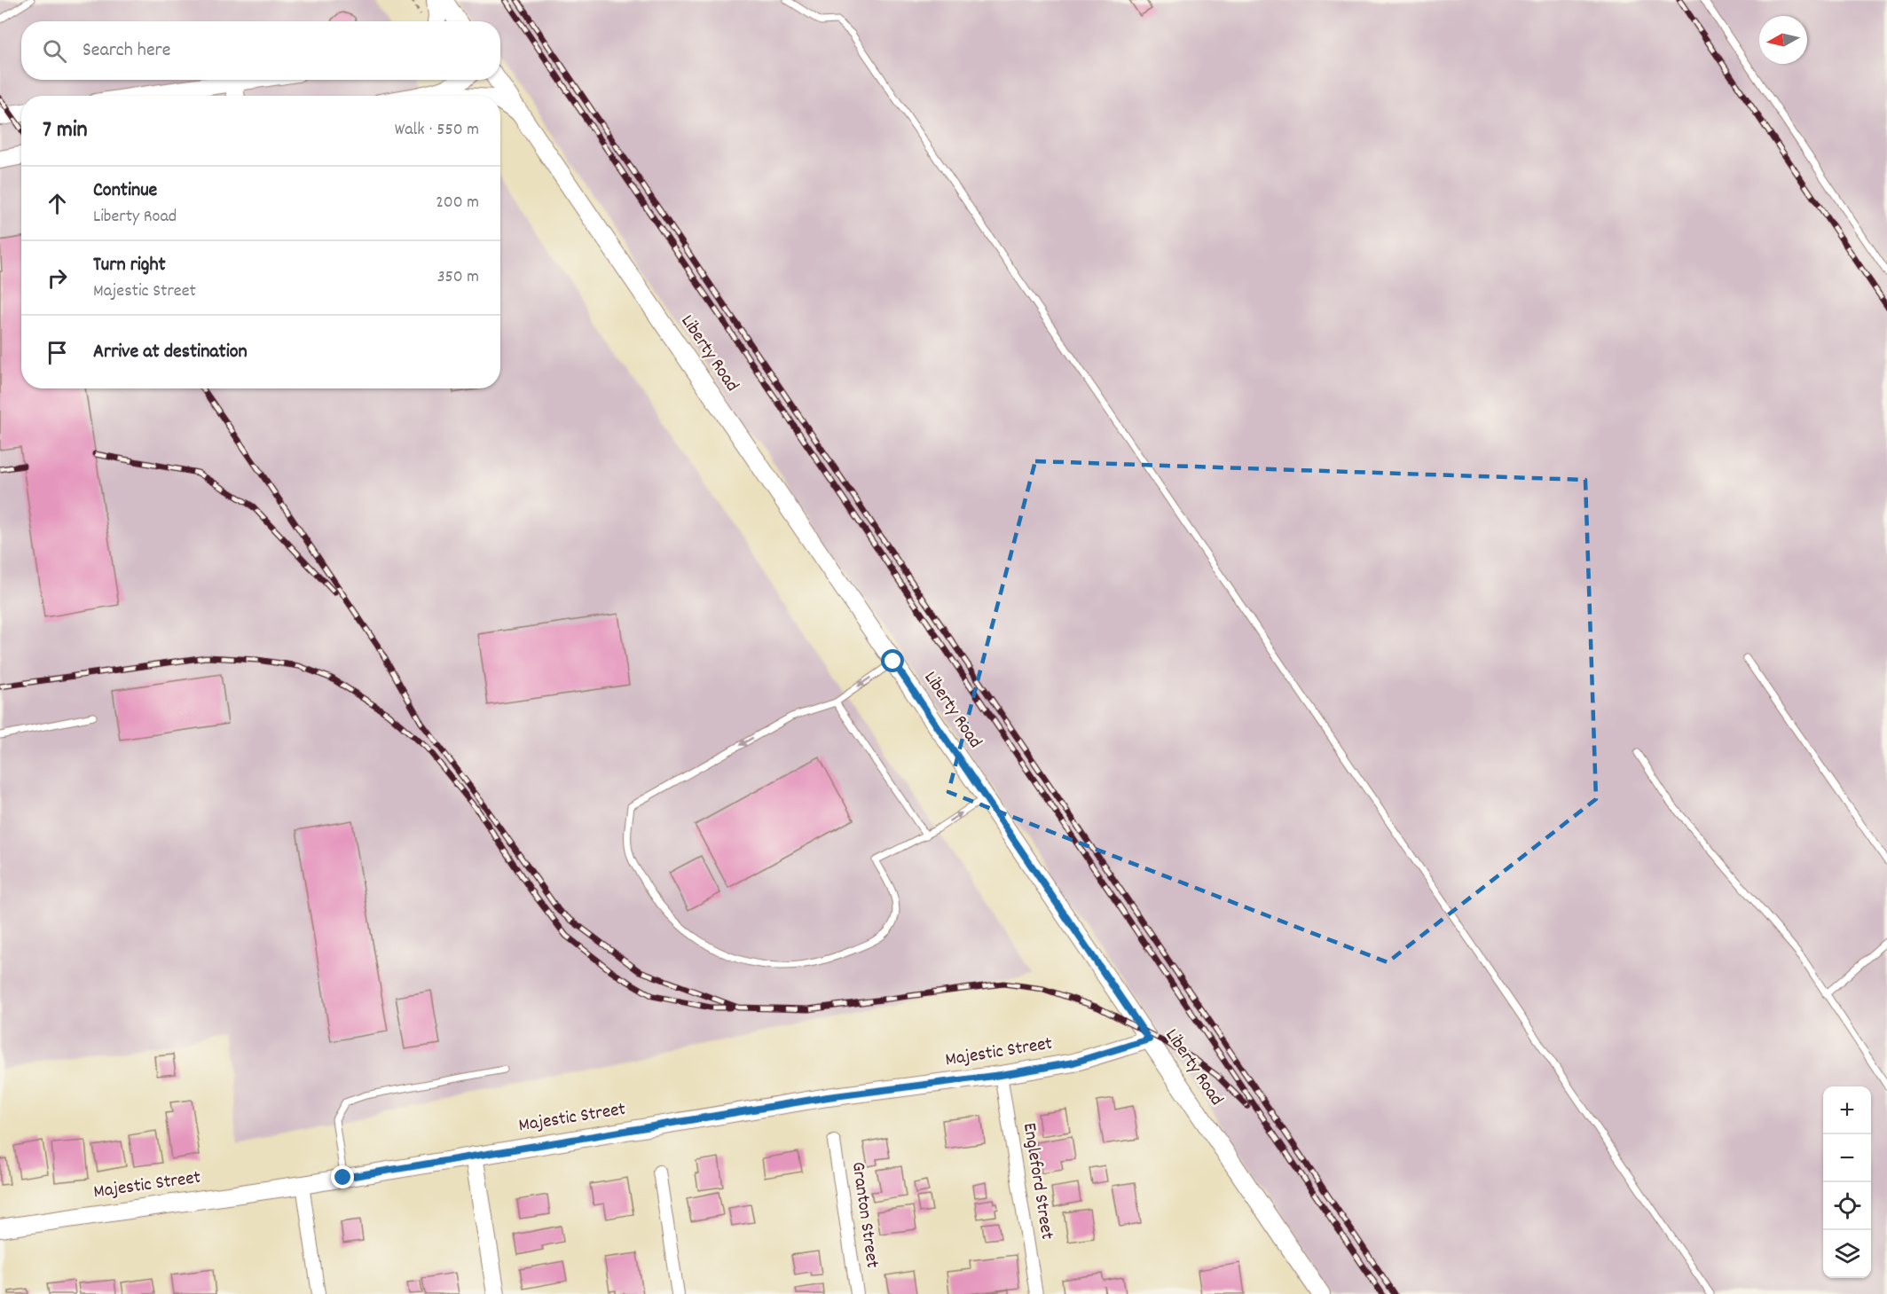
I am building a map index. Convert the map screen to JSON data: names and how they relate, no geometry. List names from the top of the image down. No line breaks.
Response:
{"streets":{"main road":["Liberty Road","Majestic Street"],"street":["Engleford Street","Granton Street"]},"crossings":[["Liberty Road","Majestic Street"],["Majestic Street","Engleford Street"]],"north":"left","page":{"search":"Search here","heading":["7 min","Walk · 550 m"],"list":[["Continue","Liberty Road","200 m"],["Turn right","Majestic Street","350 m"],"Arrive at destination"],"map_buttons":["+","−"]}}
